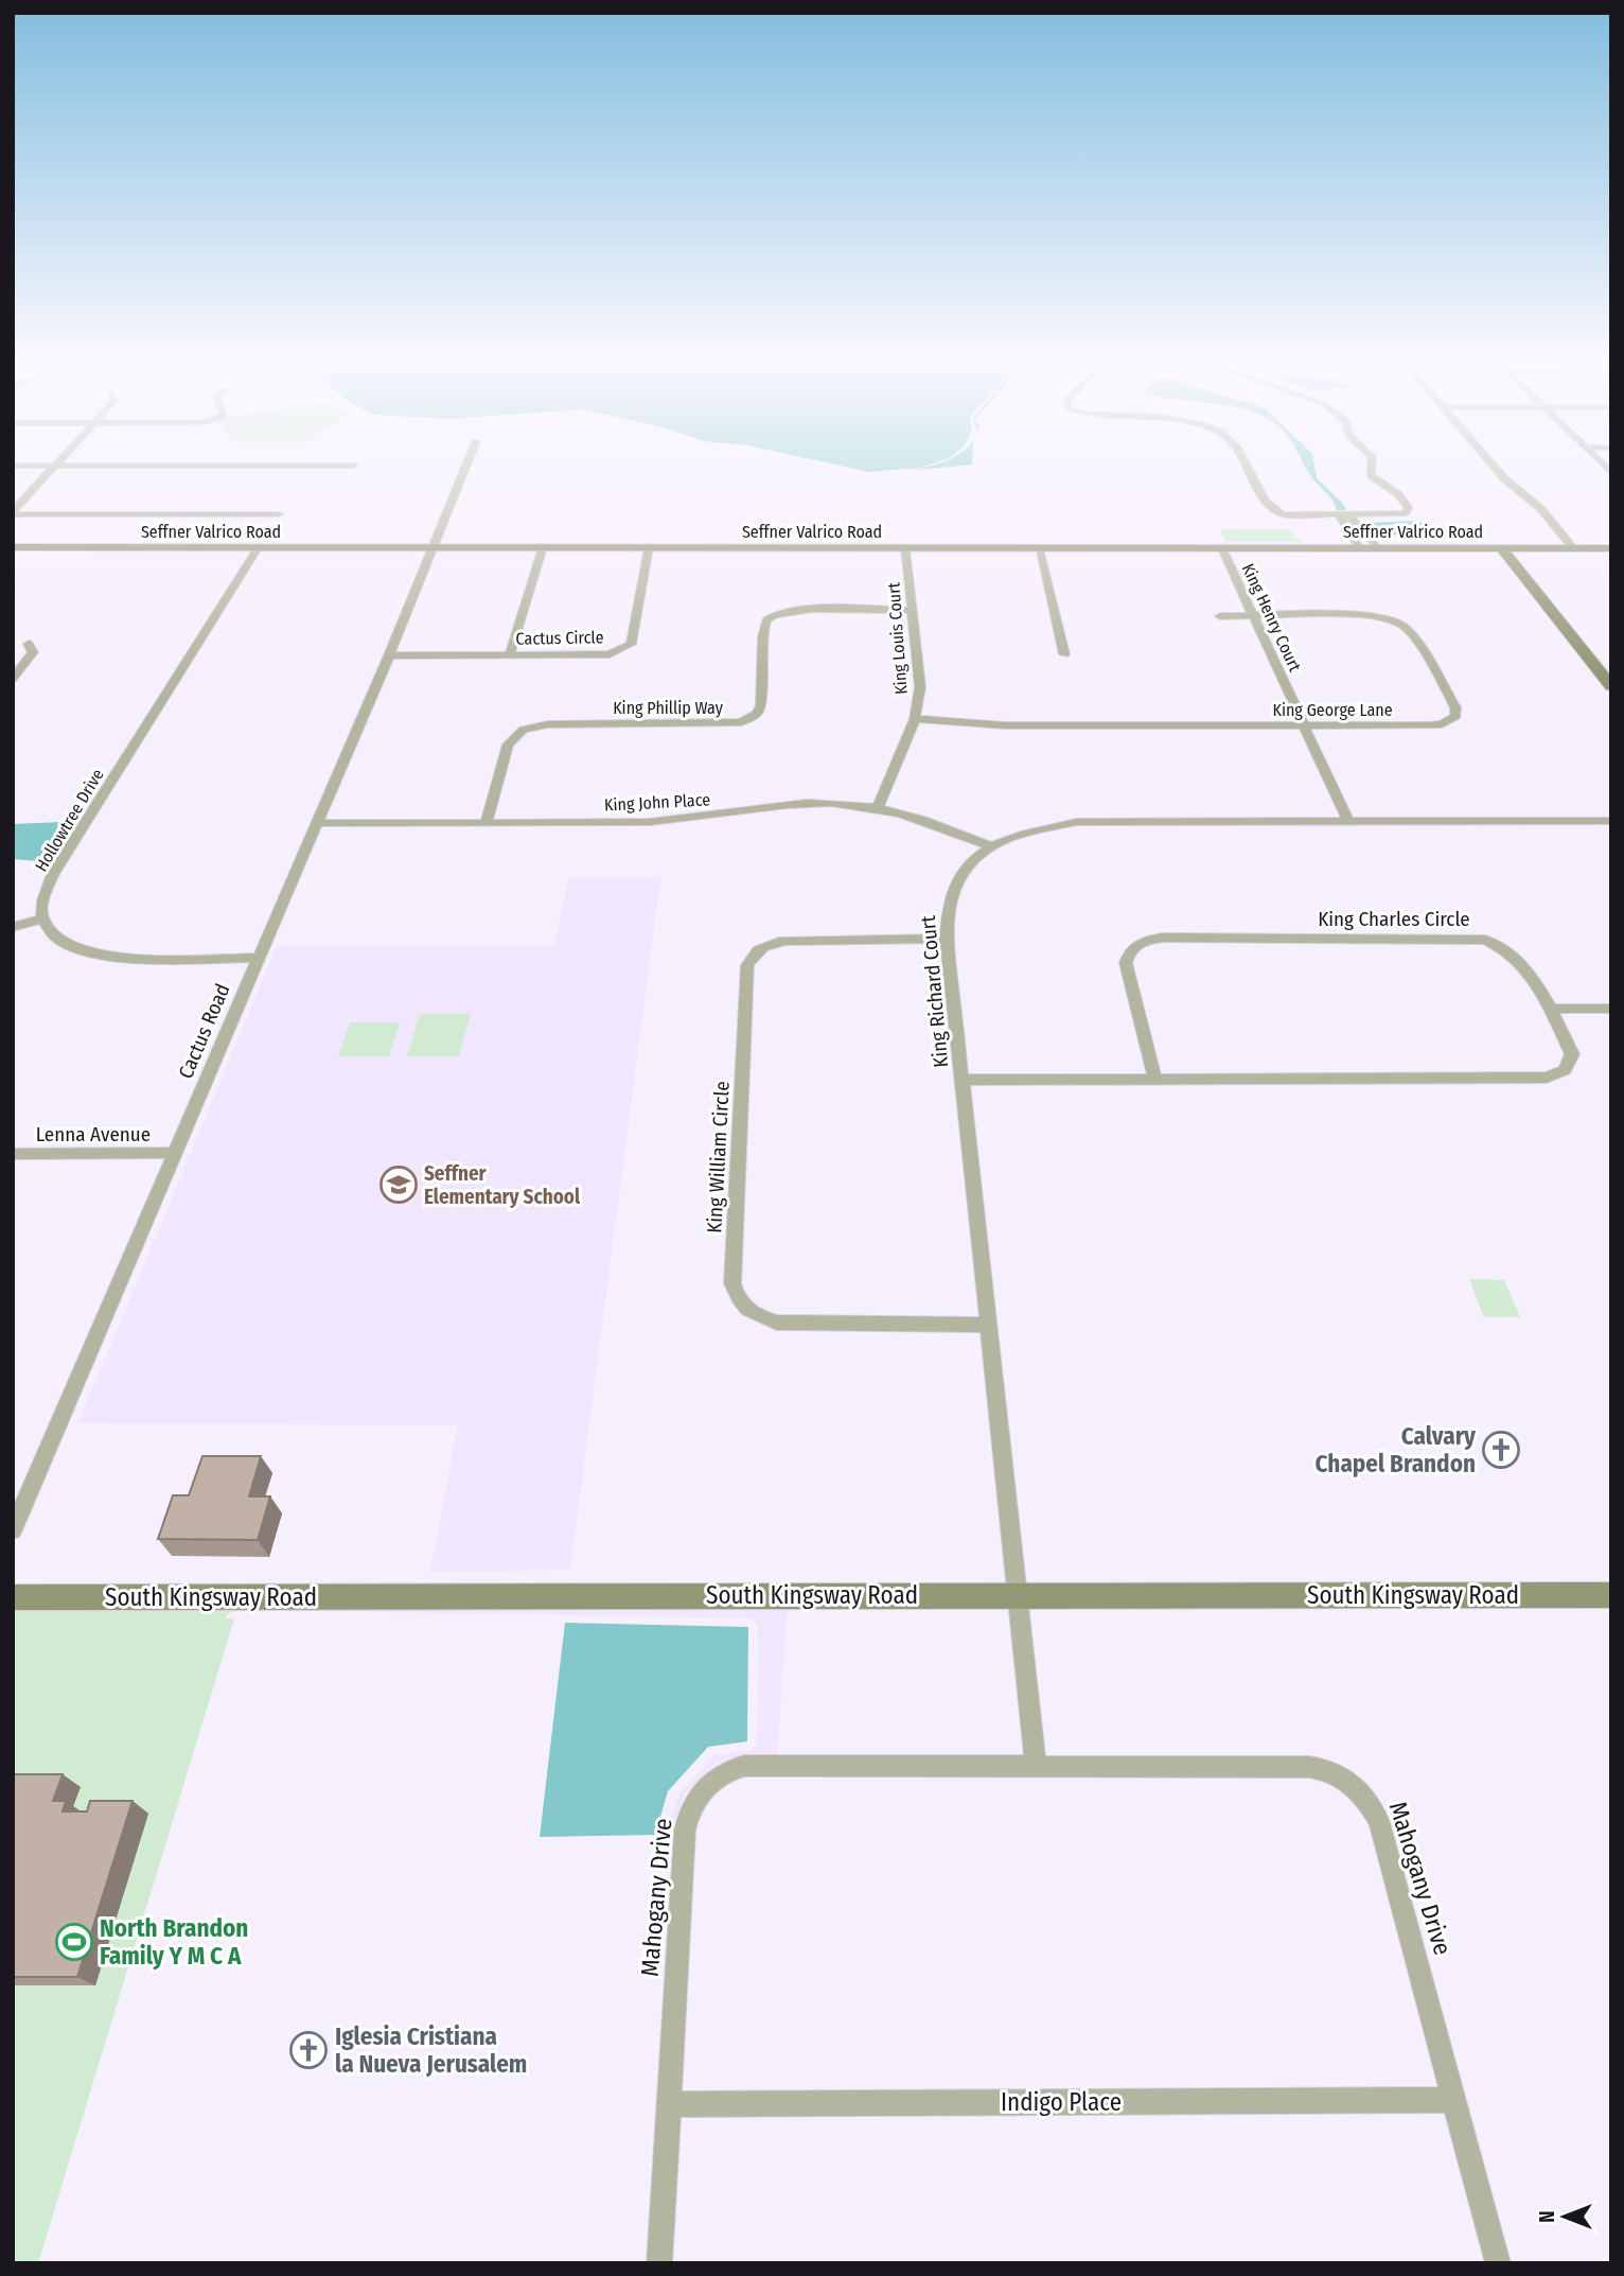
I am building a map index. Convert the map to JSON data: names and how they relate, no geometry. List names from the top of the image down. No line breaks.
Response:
{"streets":{"street":["Seffner Valrico Road","King Henry Court","Cactus Circle","King Louis Court","King Phillip Way","King George Lane","King John Place","Hollowtree Drive","King Charles Circle","King Richard Court","Cactus Road","Lenna Avenue","King William Circle","South Kingsway Road","Mahogany Drive","Indigo Place"]},"crossings":[["Seffner Valrico Road","King Henry Court"],["Seffner Valrico Road","Cactus Circle"],["Seffner Valrico Road","King Louis Court"],["Seffner Valrico Road","Hollowtree Drive"],["Seffner Valrico Road","Cactus Road"],["King Henry Court","King George Lane"],["King Henry Court","King Richard Court"],["Cactus Circle","Cactus Road"],["King Louis Court","King Phillip Way"],["King Louis Court","King George Lane"],["King Louis Court","King John Place"],["King Phillip Way","King John Place"],["King John Place","King Richard Court"],["King John Place","Cactus Road"],["King Charles Circle","King Richard Court"],["King Richard Court","King William Circle"],["King Richard Court","South Kingsway Road"],["Cactus Road","Lenna Avenue"],["Mahogany Drive","Indigo Place"]],"places":{"school or university":["Seffner Elementary School"],"church":["Calvary Chapel Brandon","Iglesia Cristiana la Nueva Jerusalem"],"sports":["North Brandon Family Y M C A"]},"north":"left"}
